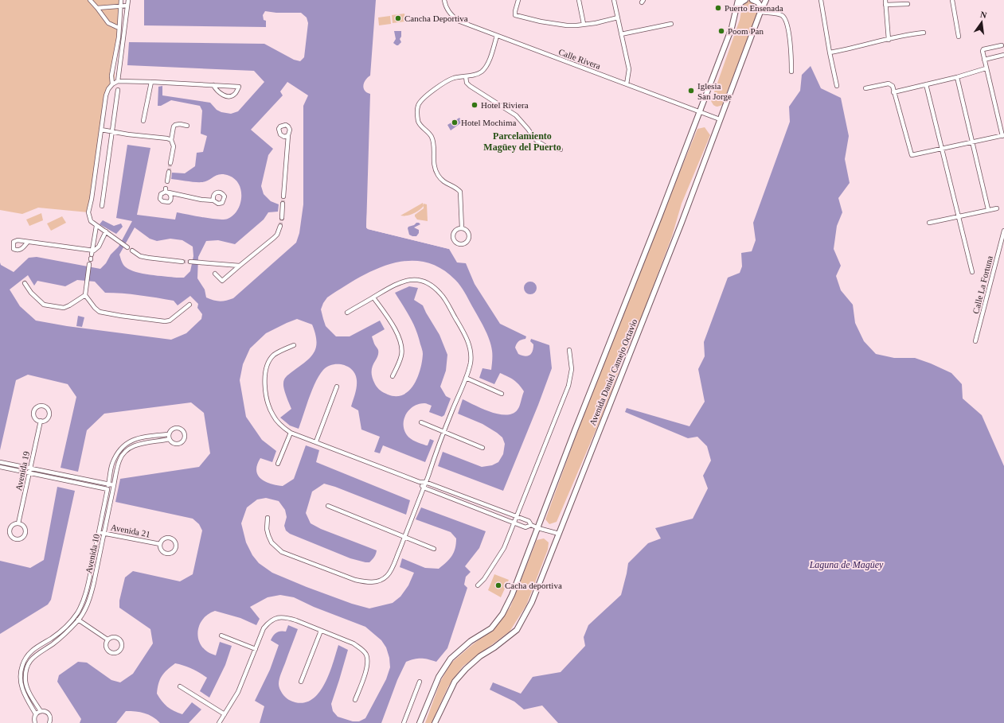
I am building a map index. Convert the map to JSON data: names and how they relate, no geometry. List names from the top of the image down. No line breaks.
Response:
{"streets":{"main road":["Avenida Daniel Camejo Octavio"],"street":["Calle Rivera","Calle La Fortuna","Avenida 19","Avenida 21","Avenida 10"]},"crossings":[["Calle Rivera","Avenida Daniel Camejo Octavio"],["Avenida 21","Avenida 10"]],"districts":["Parcelamiento Magüey del Puerto"],"water":["Laguna de Magüey"],"places":["Puerto Ensenada","Cancha Deportiva","Poom Pan","Iglesia San Jorge","Hotel Riviera","Hotel Mochima","Cacha deportiva"],"north":"top"}
